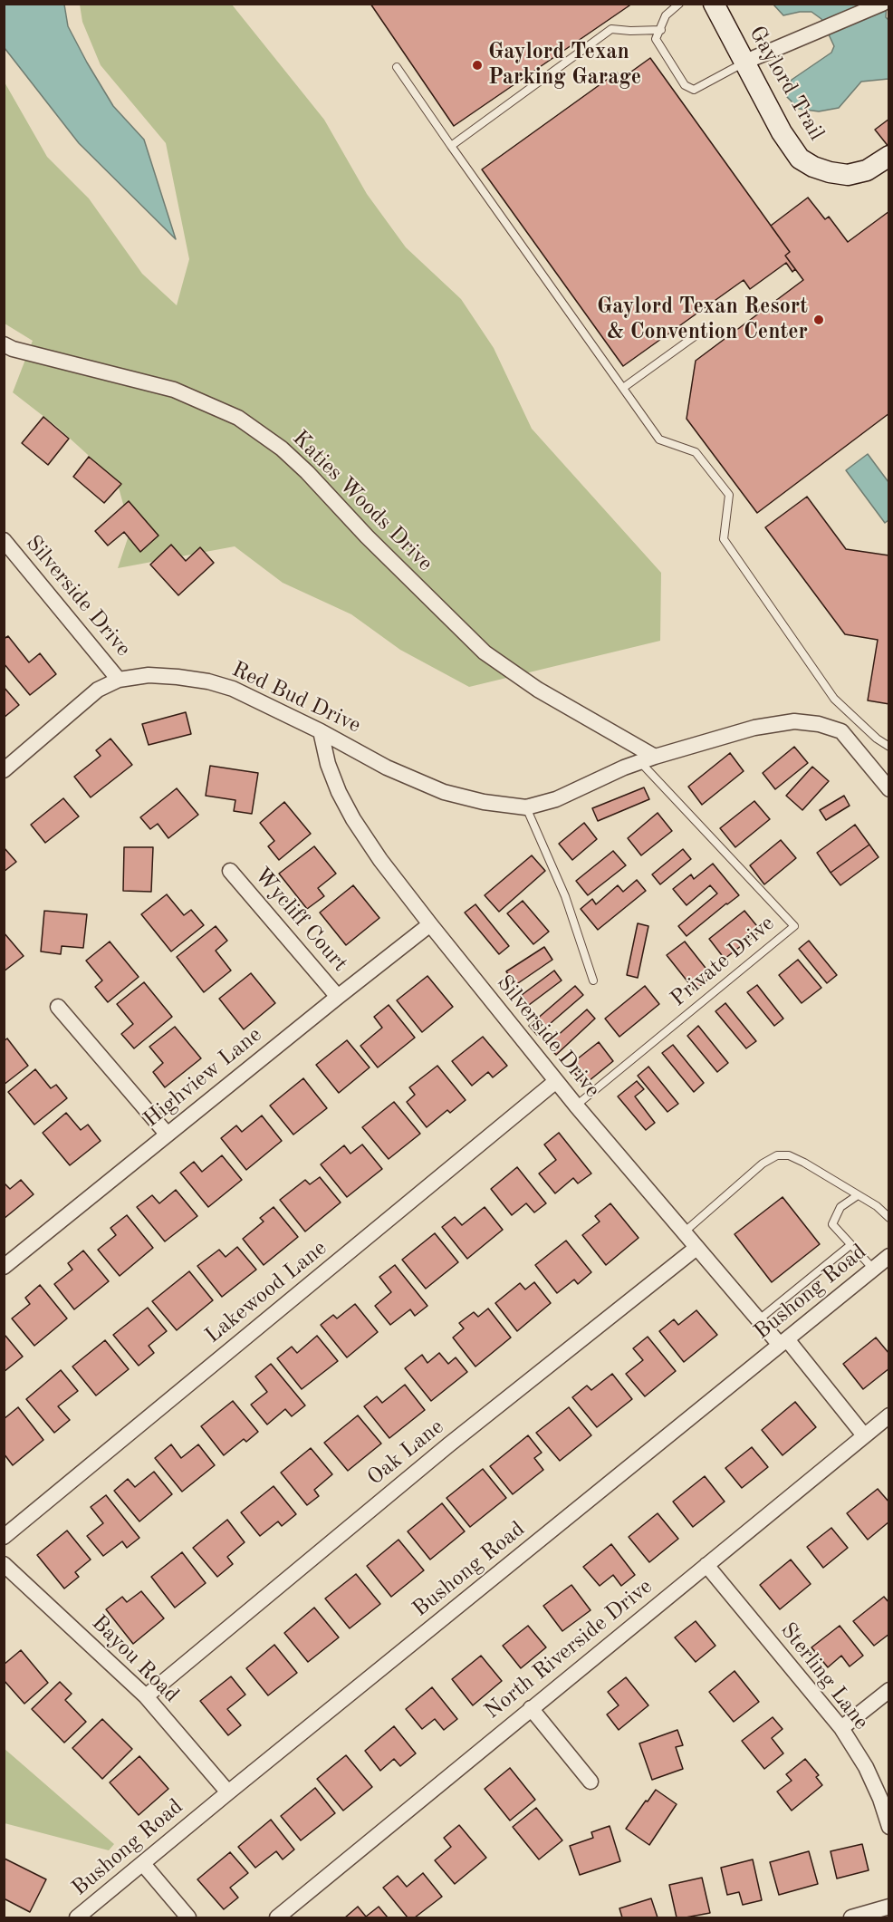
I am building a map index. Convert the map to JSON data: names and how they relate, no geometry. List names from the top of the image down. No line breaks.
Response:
{"streets":{"street":["Gaylord Trail","Katies Woods Drive","Silverside Drive","Red Bud Drive","Wycliff Court","Highview Lane","Lakewood Lane","Bushong Road","Oak Lane","North Riverside Drive","Bayou Road","Sterling Lane"],"lane":["Private Drive"]},"crossings":[["Katies Woods Drive","Red Bud Drive"],["Silverside Drive","Red Bud Drive"],["Silverside Drive","Private Drive"],["Silverside Drive","Highview Lane"],["Silverside Drive","Lakewood Lane"],["Silverside Drive","Bushong Road"],["Silverside Drive","Oak Lane"],["Silverside Drive","North Riverside Drive"],["Red Bud Drive","Private Drive"],["Wycliff Court","Highview Lane"],["Bushong Road","Bayou Road"],["Oak Lane","Bayou Road"],["North Riverside Drive","Sterling Lane"]],"places":["Gaylord Texan Parking Garage","Gaylord Texan Resort & Convention Center"]}
